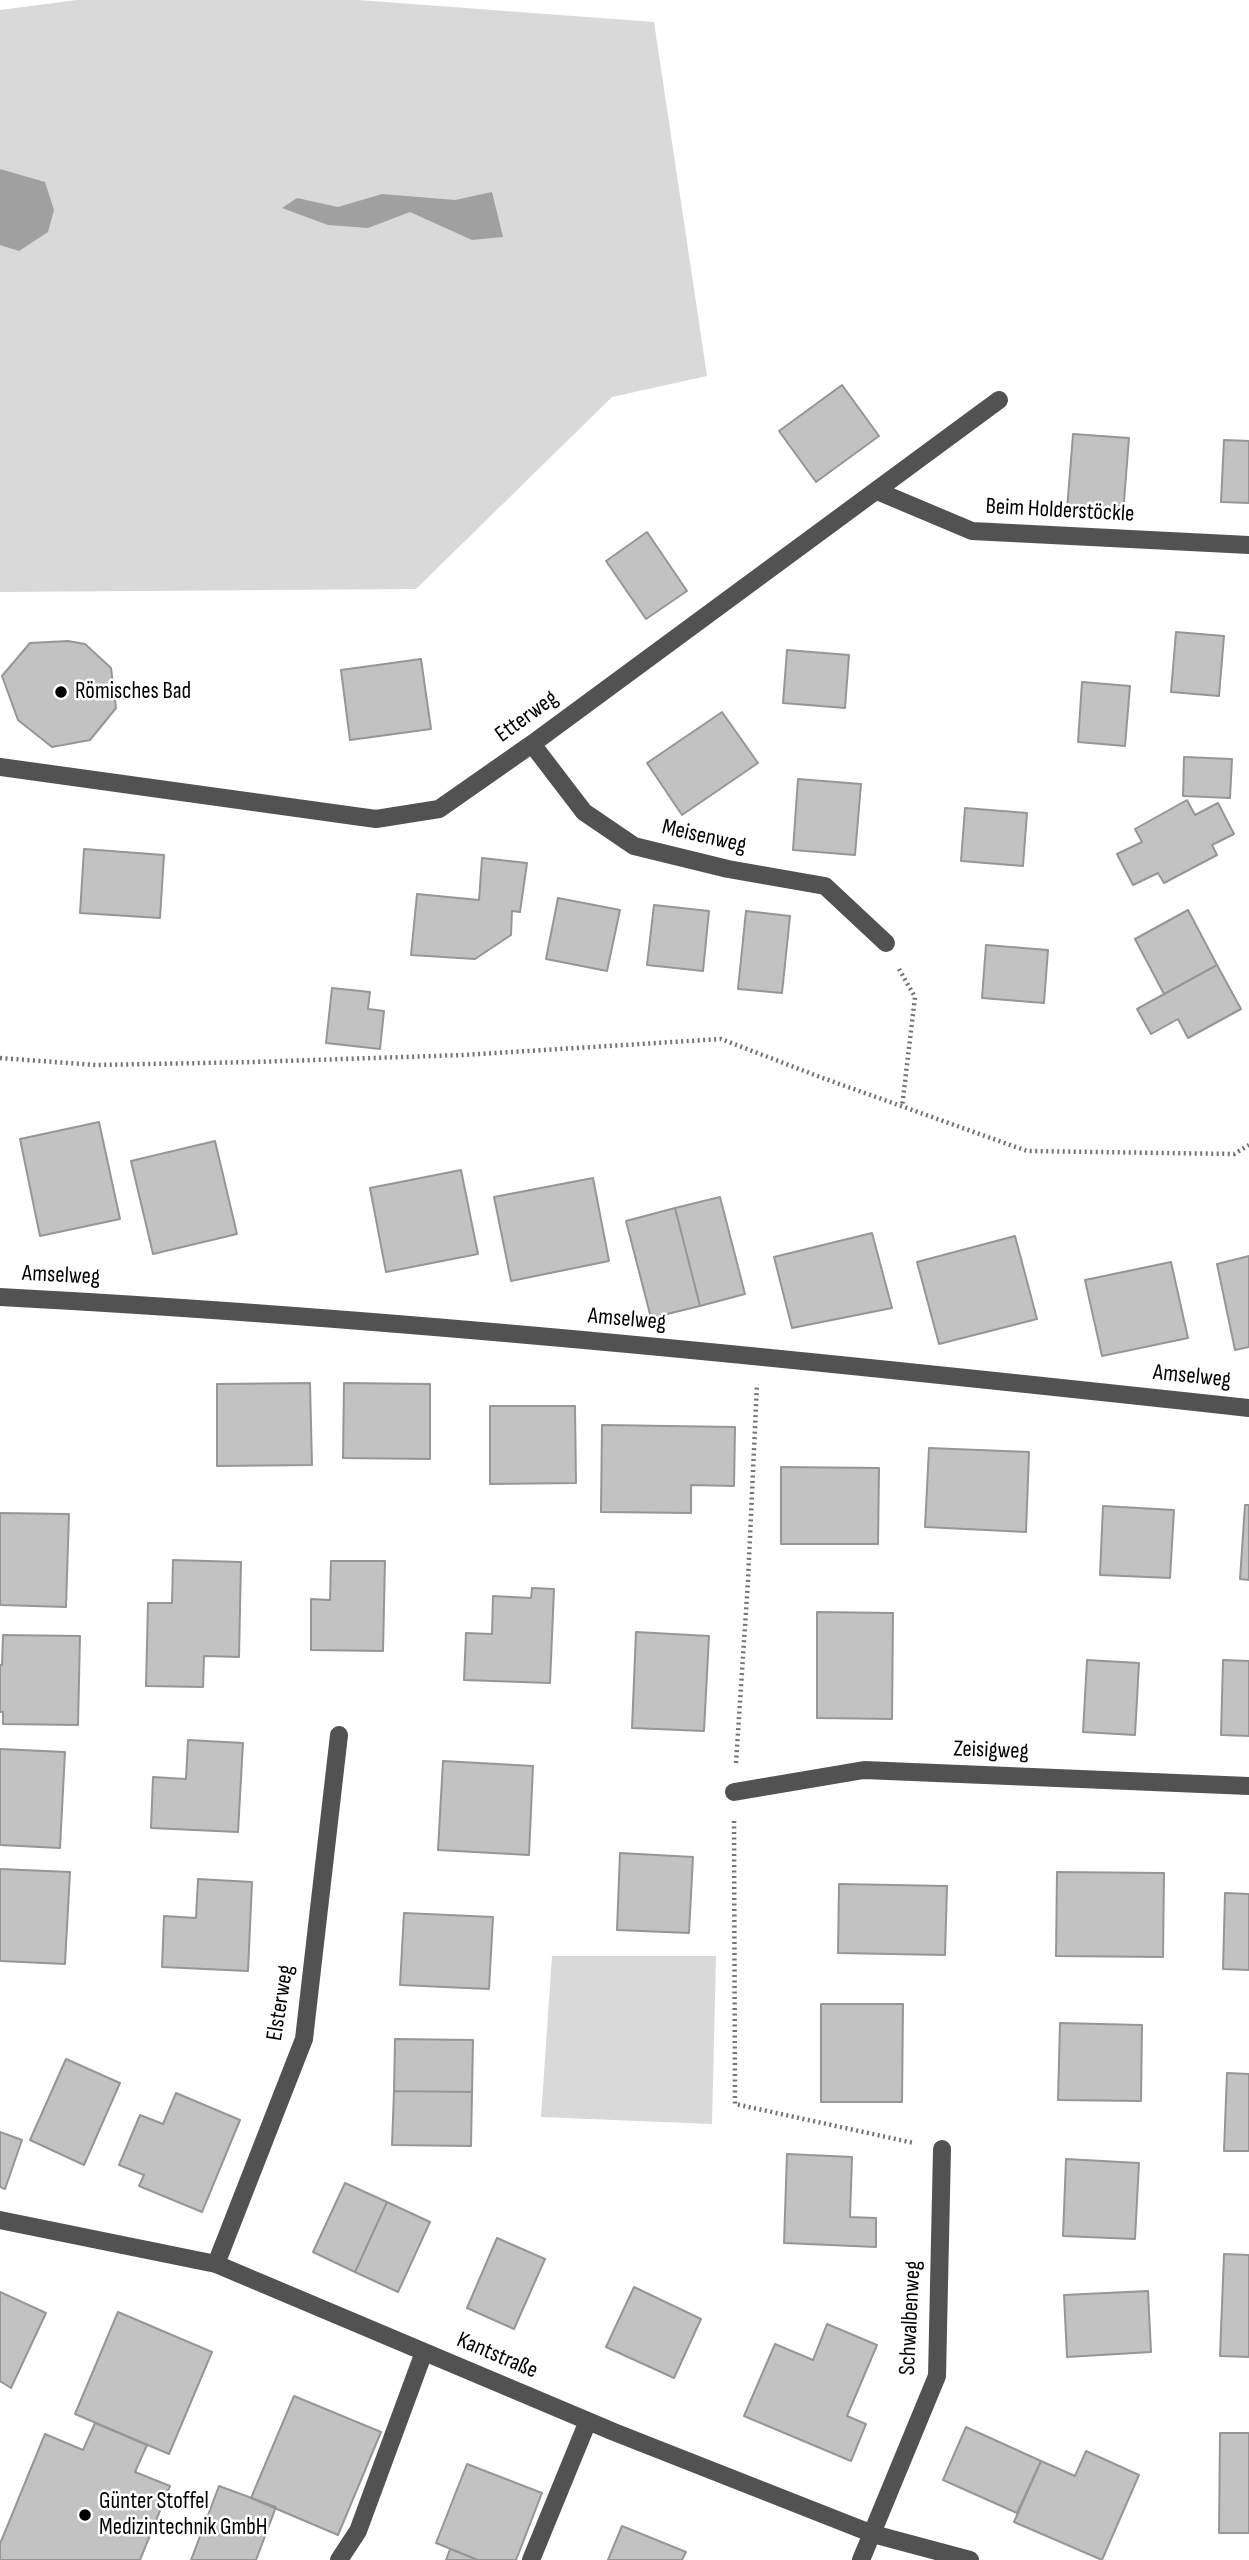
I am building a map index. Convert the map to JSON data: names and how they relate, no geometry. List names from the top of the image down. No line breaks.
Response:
{"streets":{"street":["Beim Holderstöckle","Etterweg","Meisenweg","Amselweg","Zeisigweg","Elsterweg","Schwalbenweg","Kantstraße"]},"crossings":[["Beim Holderstöckle","Etterweg"],["Etterweg","Meisenweg"],["Elsterweg","Kantstraße"],["Schwalbenweg","Kantstraße"]],"places":["Römisches Bad","Günter Stoffel Medizintechnik GmbH"]}
